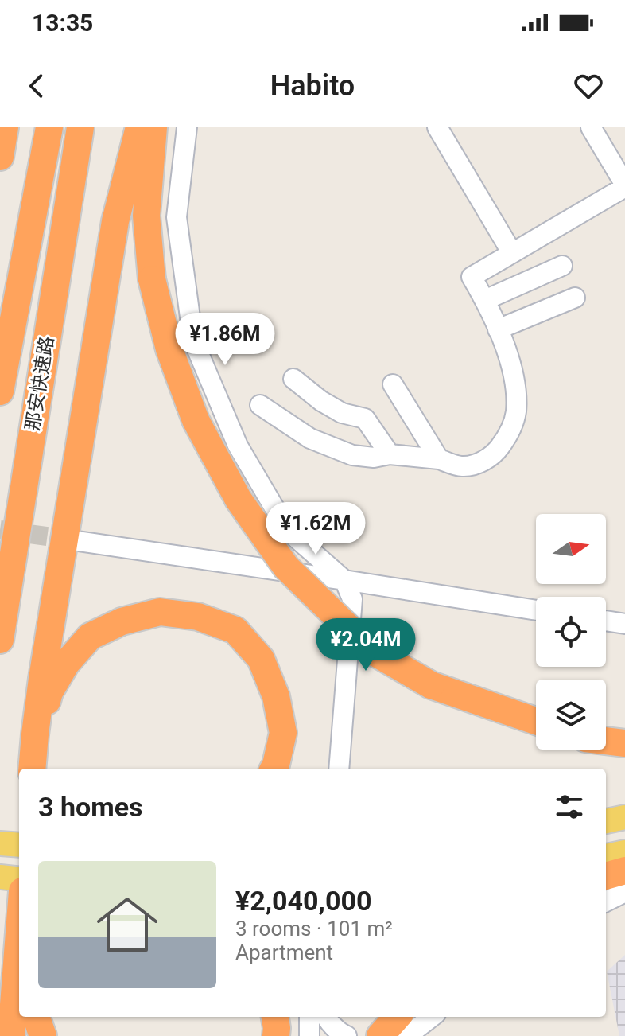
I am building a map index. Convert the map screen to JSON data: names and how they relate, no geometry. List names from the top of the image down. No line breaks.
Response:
{"streets":{"highway":["那安快速路"]},"north":"right","page":{"status":"13:35","header":"Habito","price":["¥1.86M","¥1.62M","¥2.04M"],"heading":"3 homes","list":[{"name":"¥2,040,000","note":"3 rooms · 101 m² · Apartment"}]}}
